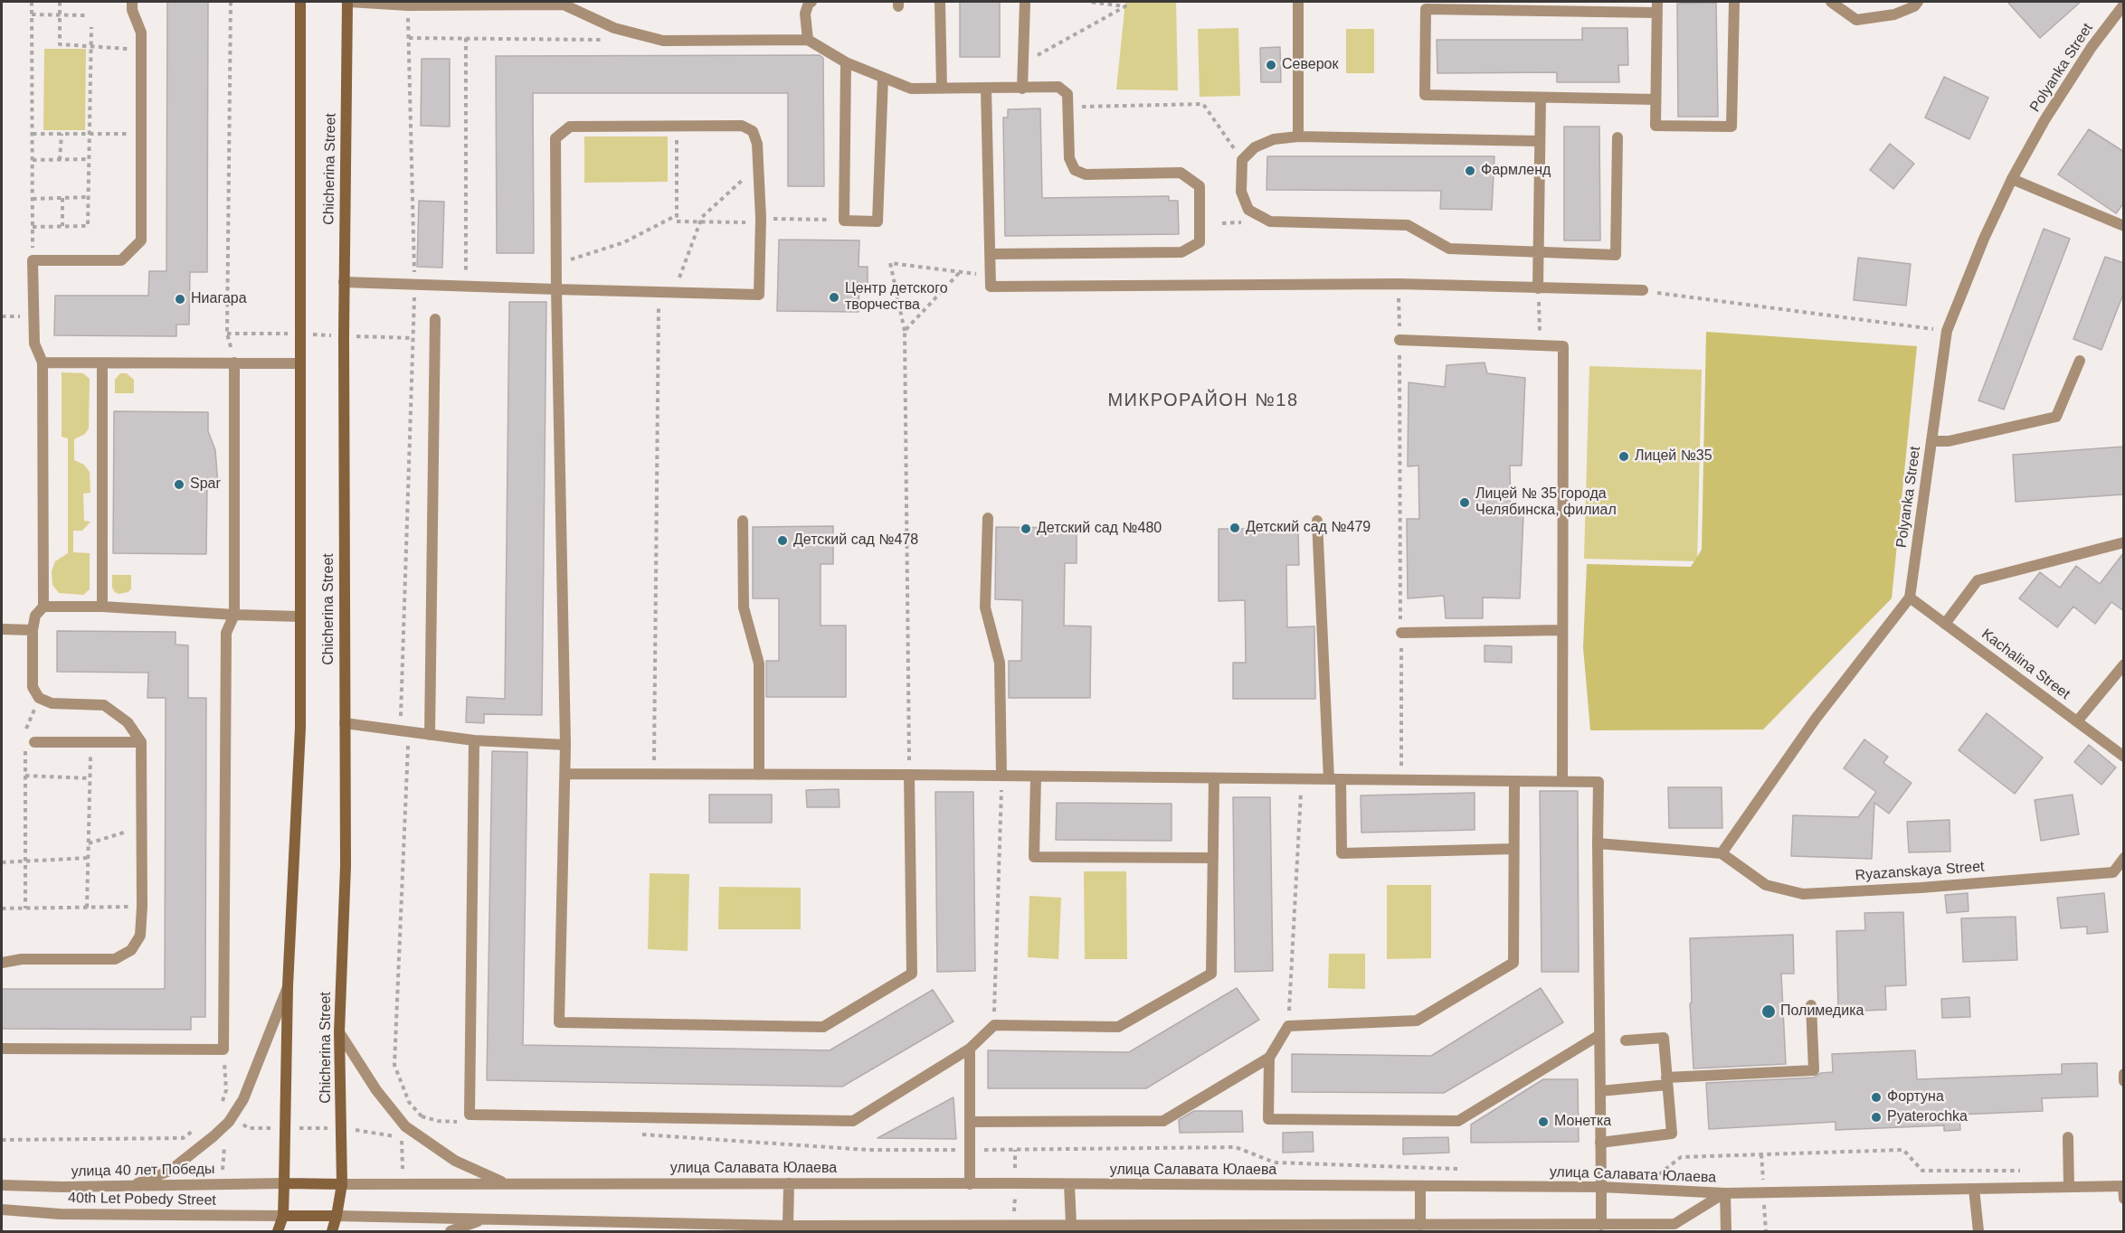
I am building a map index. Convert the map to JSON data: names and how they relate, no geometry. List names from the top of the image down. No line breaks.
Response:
{"streets":{"main road":["Chicherina Street","улица Салавата Юлаева"],"street":["Polyanka Street","Kachalina Street","Ryazanskaya Street","улица 40 лет Победы","40th Let Pobedy Street"]},"crossings":[["Polyanka Street","Kachalina Street"],["Polyanka Street","Ryazanskaya Street"],["Chicherina Street","улица Салавата Юлаева"],["Chicherina Street","улица 40 лет Победы"],["Chicherina Street","40th Let Pobedy Street"],["улица Салавата Юлаева","улица 40 лет Победы"],["улица Салавата Юлаева","40th Let Pobedy Street"]],"districts":["МИКРОРАЙОН №18"],"places":["Северок","Фармленд","Центр детского творчества","Ниагара","Лицей №35","Spar","Лицей № 35 города Челябинска, филиал","Детский сад №479","Детский сад №480","Детский сад №478","Полимедика","Фортуна","Pyaterochka","Монетка"]}
